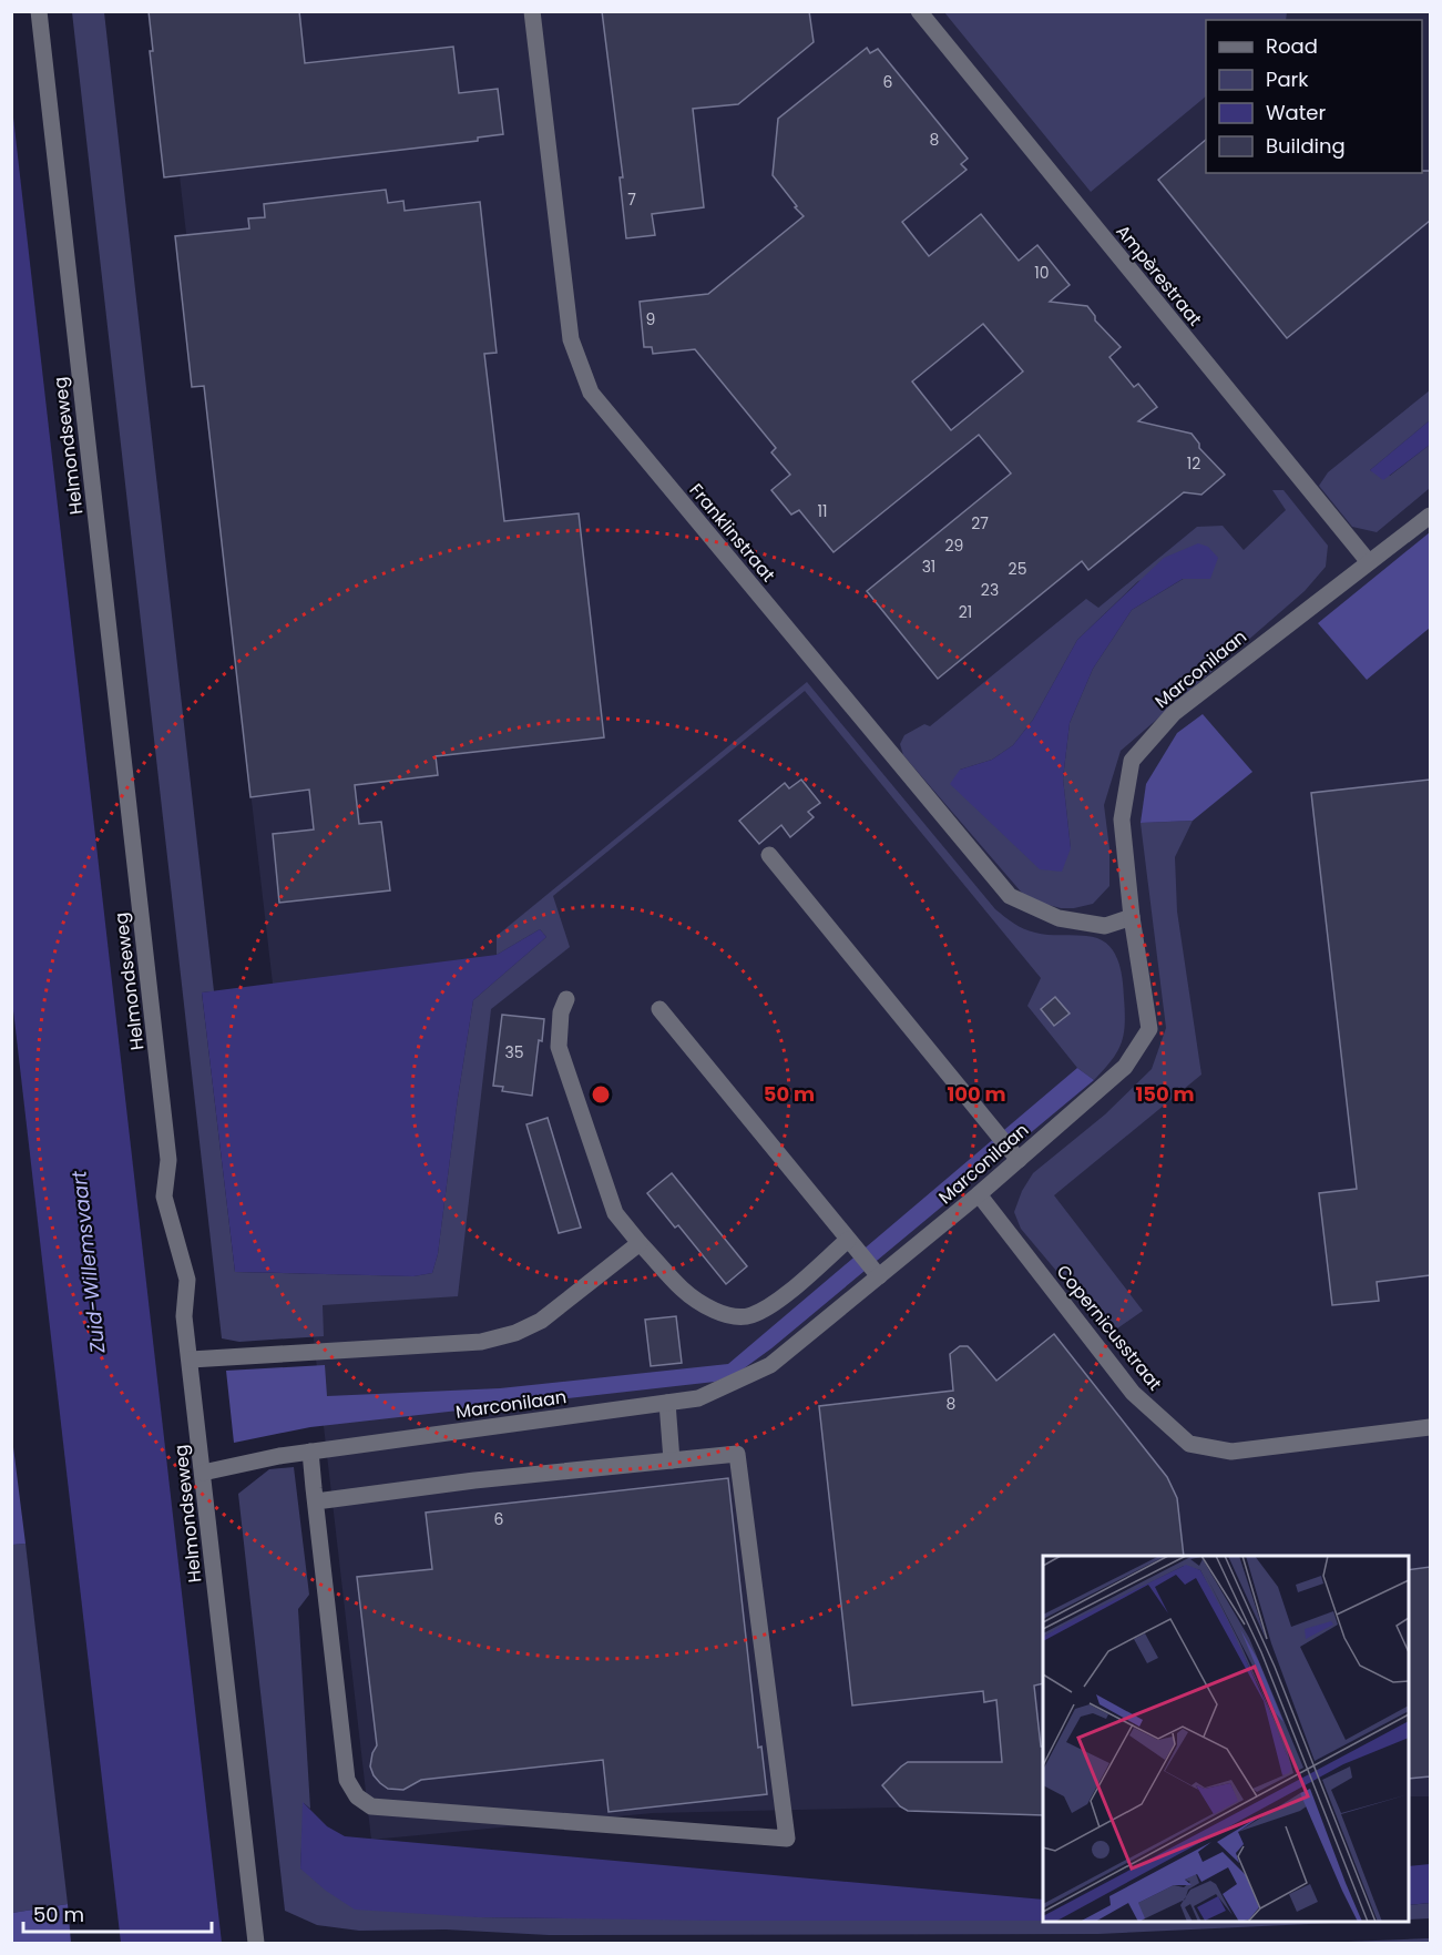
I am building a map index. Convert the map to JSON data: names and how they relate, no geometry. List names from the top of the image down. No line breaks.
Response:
{"streets":{"street":["Ampèrestraat","Helmondseweg","Franklinstraat","Marconilaan","Copernicusstraat"]},"crossings":[["Ampèrestraat","Marconilaan"],["Helmondseweg","Marconilaan"],["Franklinstraat","Marconilaan"],["Marconilaan","Copernicusstraat"]],"water":["Zuid-Willemsvaart"],"house_numbers":["6","8","7","10","9","12","11","27","29","31","25","23","21","35","8","6"],"legend":["Road","Park","Water","Building"],"scale_bar":"50 m","rings":["50 m","100 m","150 m"]}
